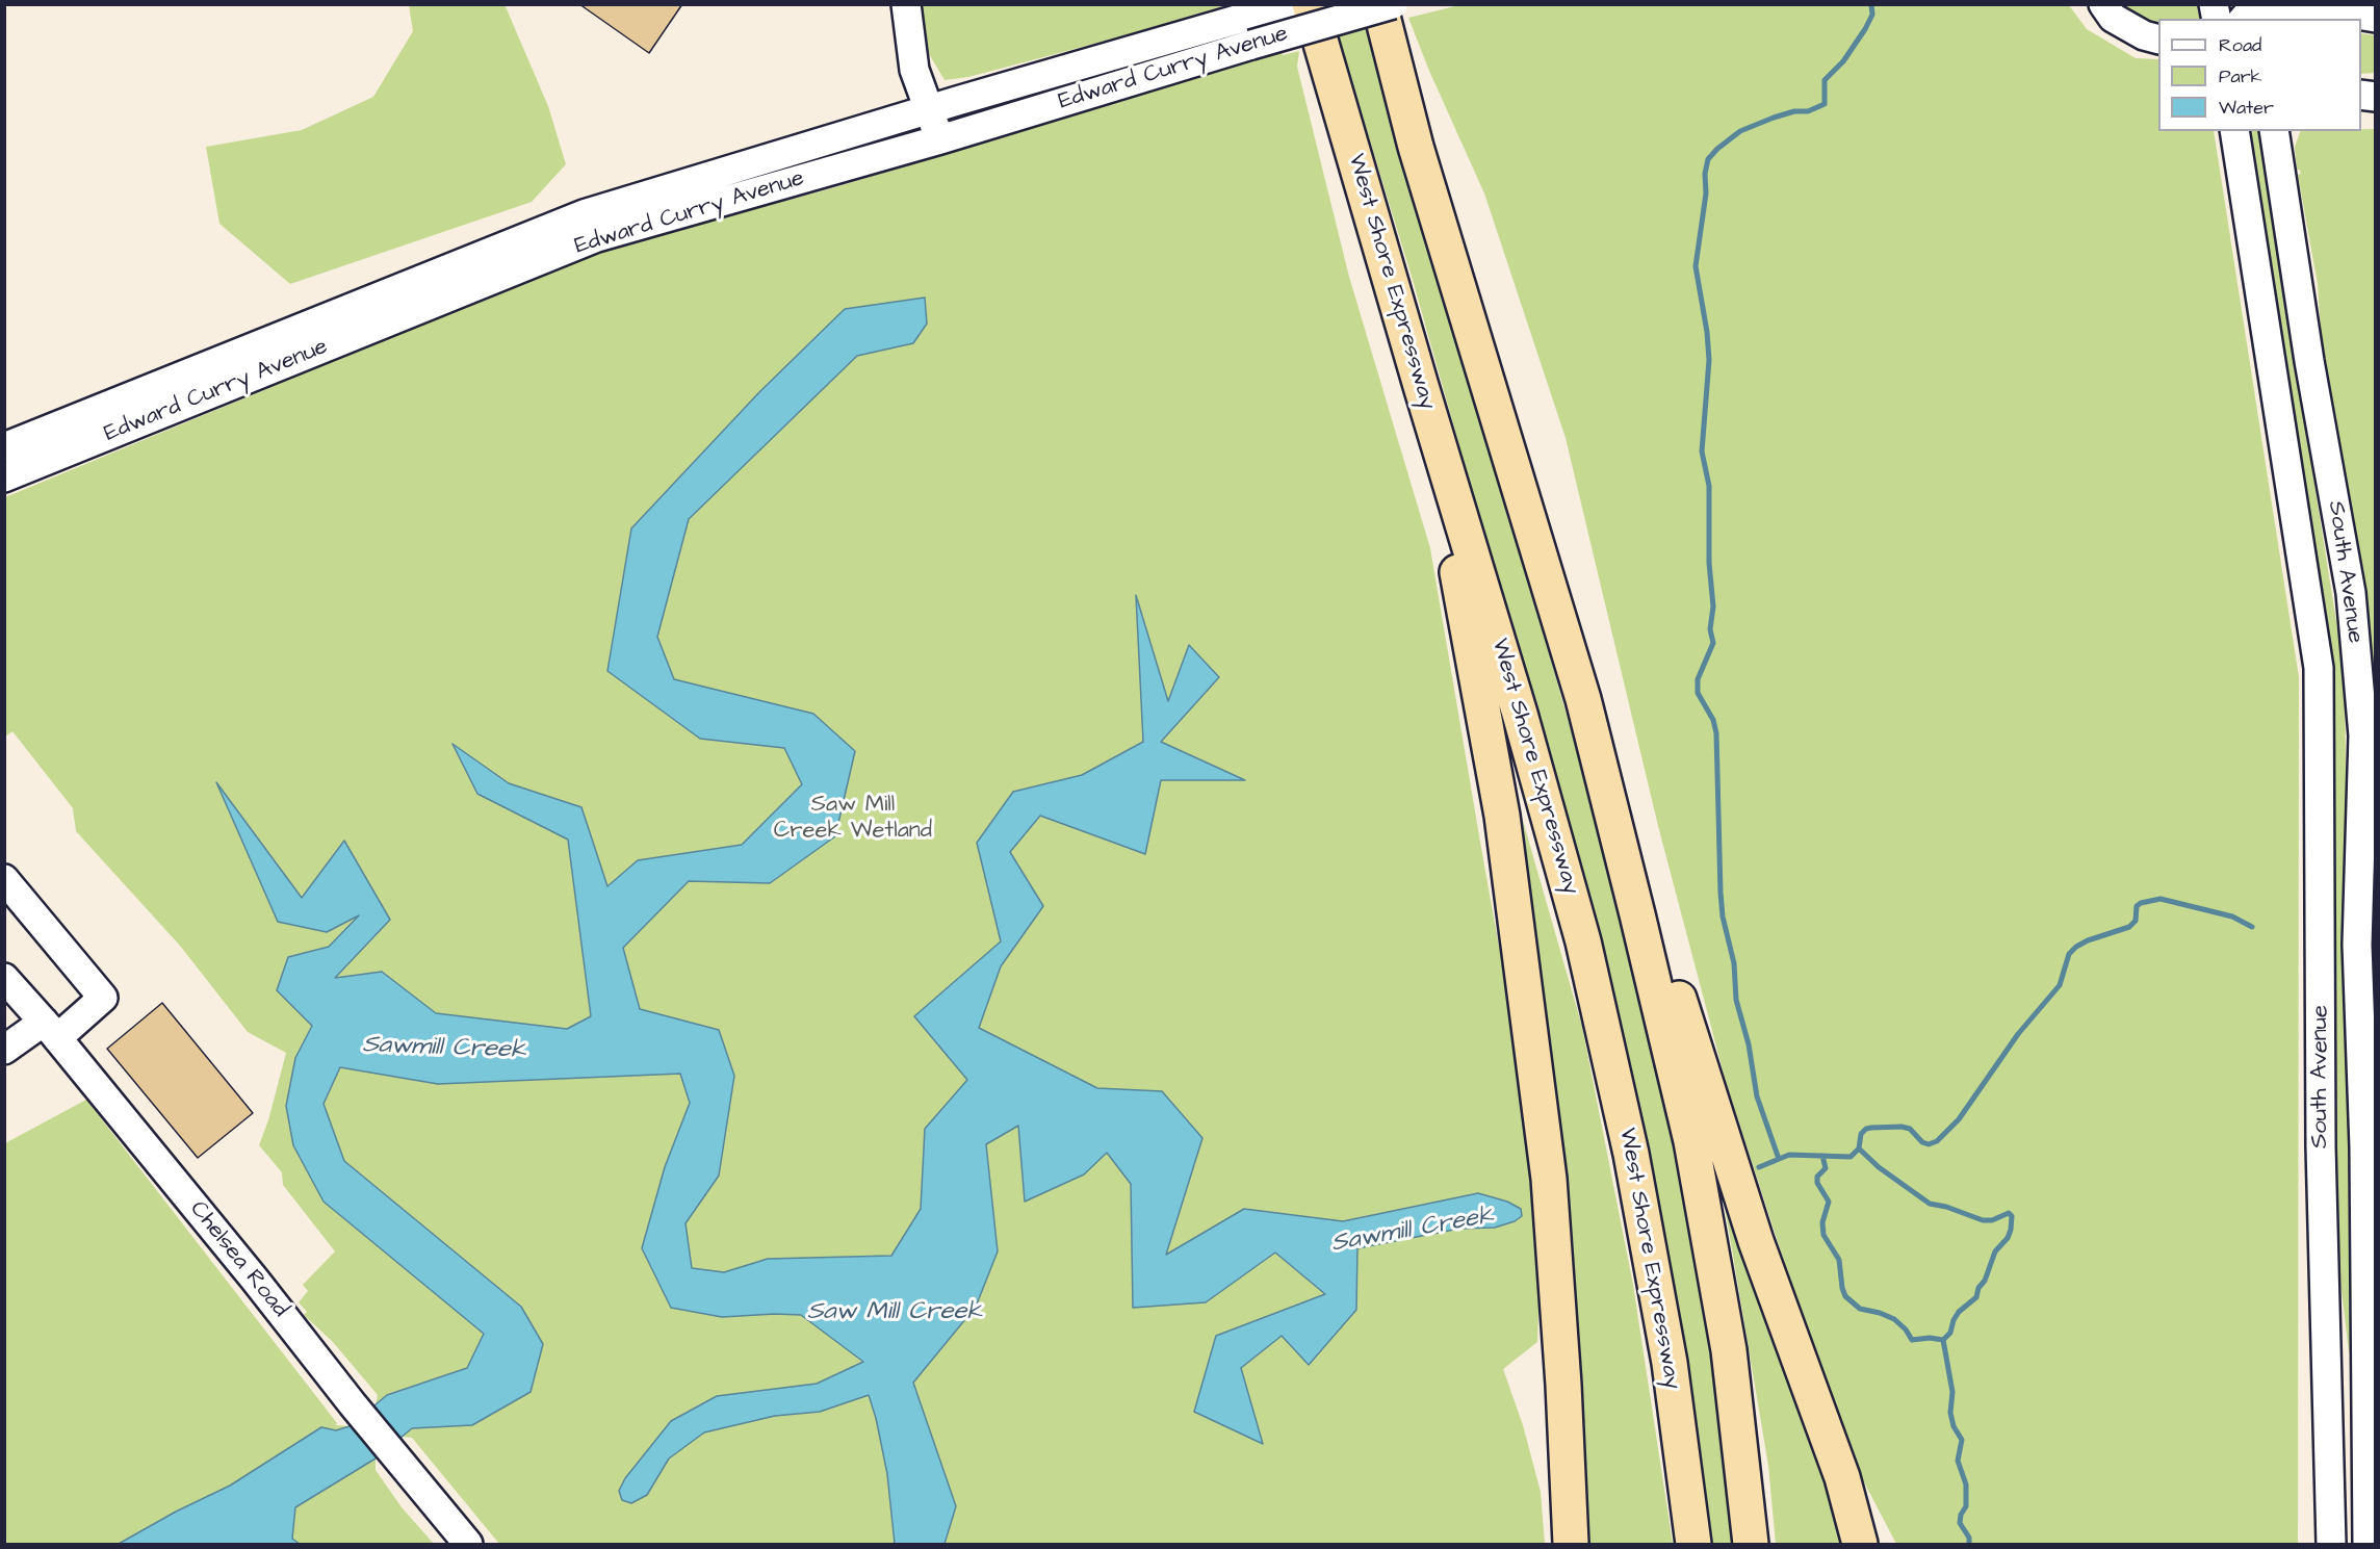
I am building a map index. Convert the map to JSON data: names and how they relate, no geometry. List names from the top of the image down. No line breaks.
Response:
{"streets":{"highway":["West Shore Expressway"],"street":["Edward Curry Avenue","South Avenue","Chelsea Road"]},"water":["Sawmill Creek","Saw Mill Creek"],"parks":["Saw Mill Creek Wetland"],"legend":["Road","Park","Water"]}
